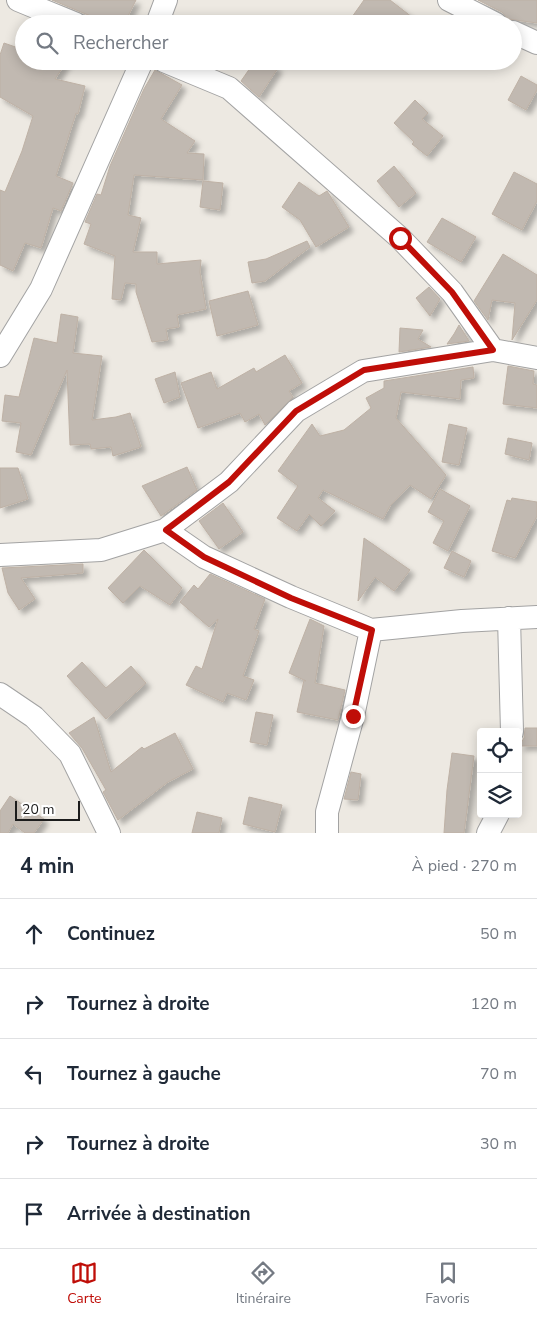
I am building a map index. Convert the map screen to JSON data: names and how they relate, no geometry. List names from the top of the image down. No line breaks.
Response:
{"scale_bar":"20 m","page":{"search":"Rechercher","scale":"20 m","heading":["4 min","À pied · 270 m"],"list":[["Continuez","50 m"],["Tournez à droite","120 m"],["Tournez à gauche","70 m"],["Tournez à droite","30 m"],"Arrivée à destination"],"nav":["Carte","Itinéraire","Favoris"]}}
